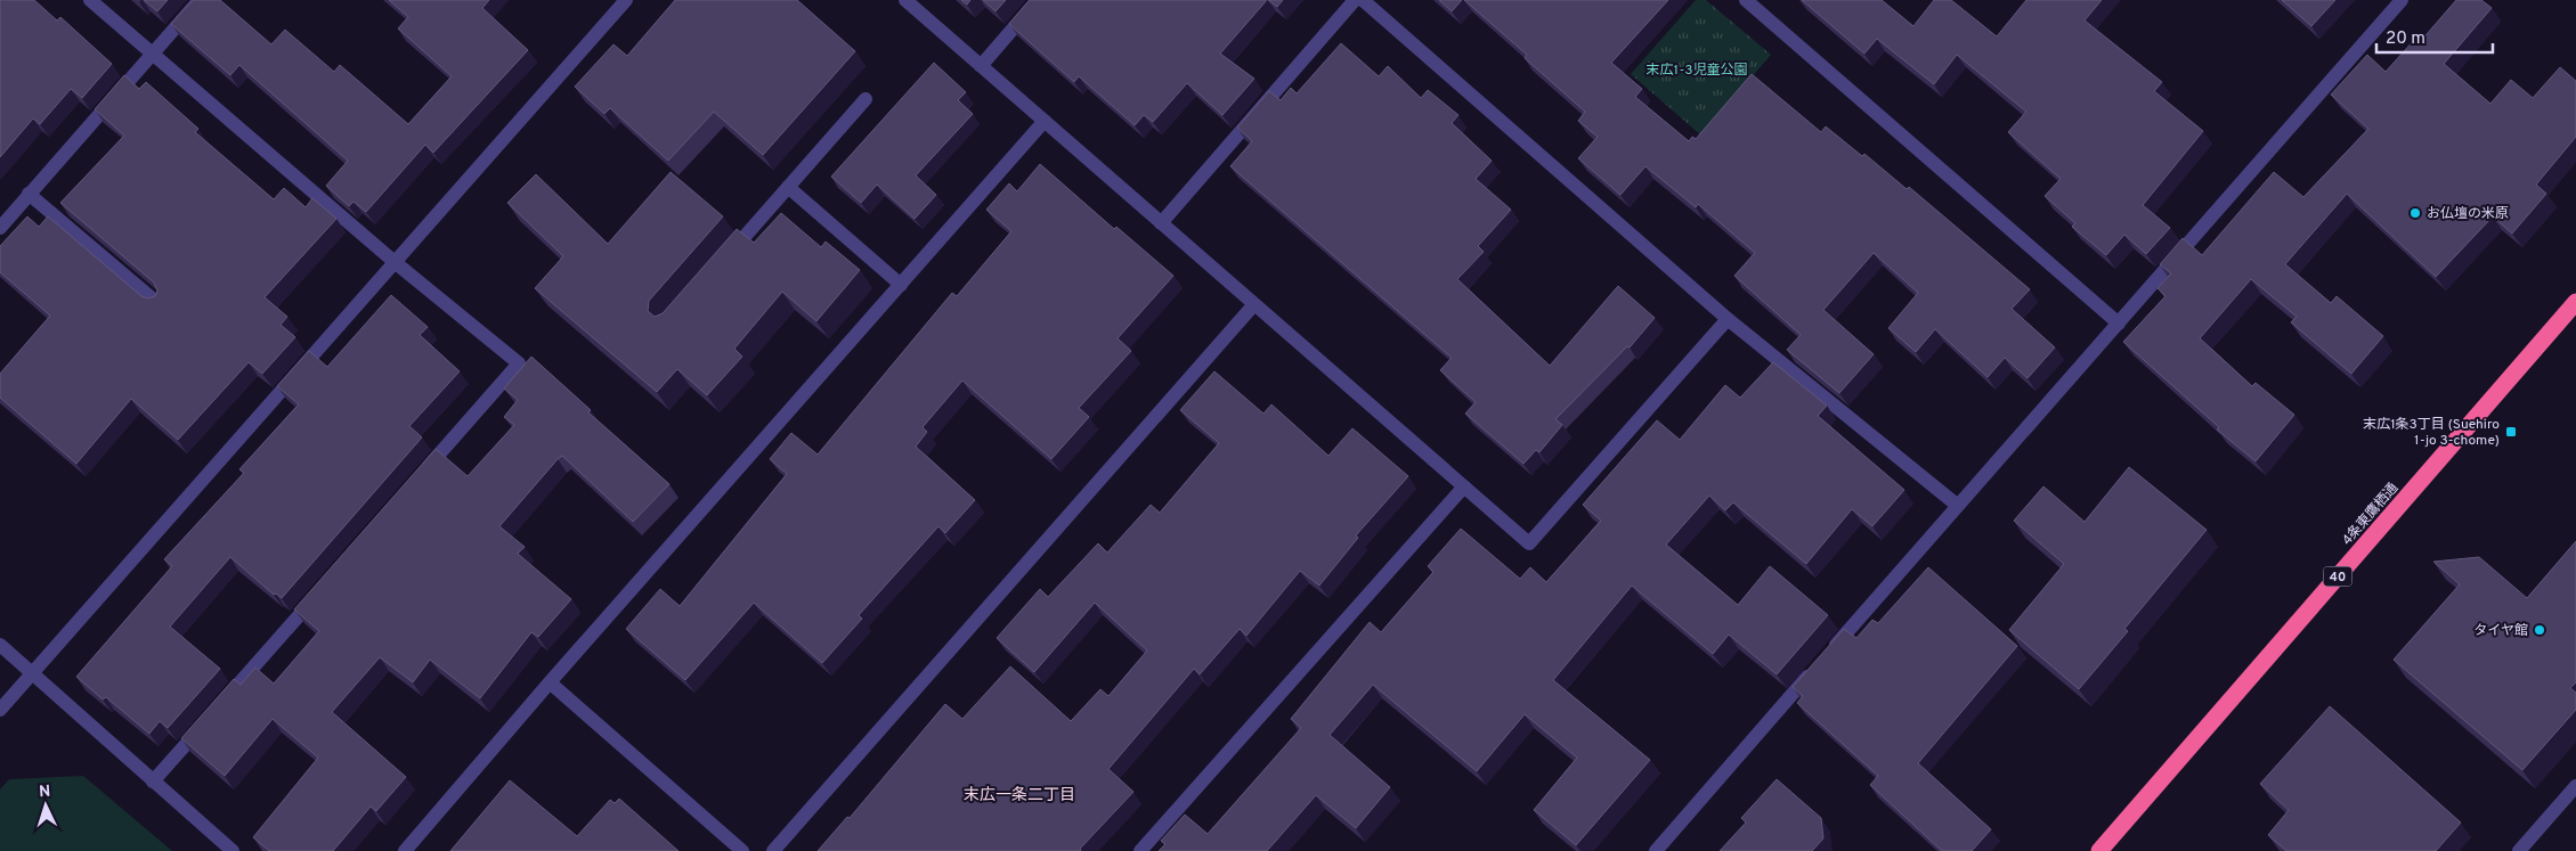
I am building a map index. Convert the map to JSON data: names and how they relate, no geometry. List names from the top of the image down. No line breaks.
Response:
{"streets":{"highway":["4条東鷹栖通","40"]},"districts":["末広一条二丁目"],"parks":["末広1-3児童公園"],"places":{"other":["お仏壇の米原","タイヤ館"],"transit":["末広1条3丁目 (Suehiro 1-jo 3-chome)"]},"scale_bar":"20 m","north":"top"}
